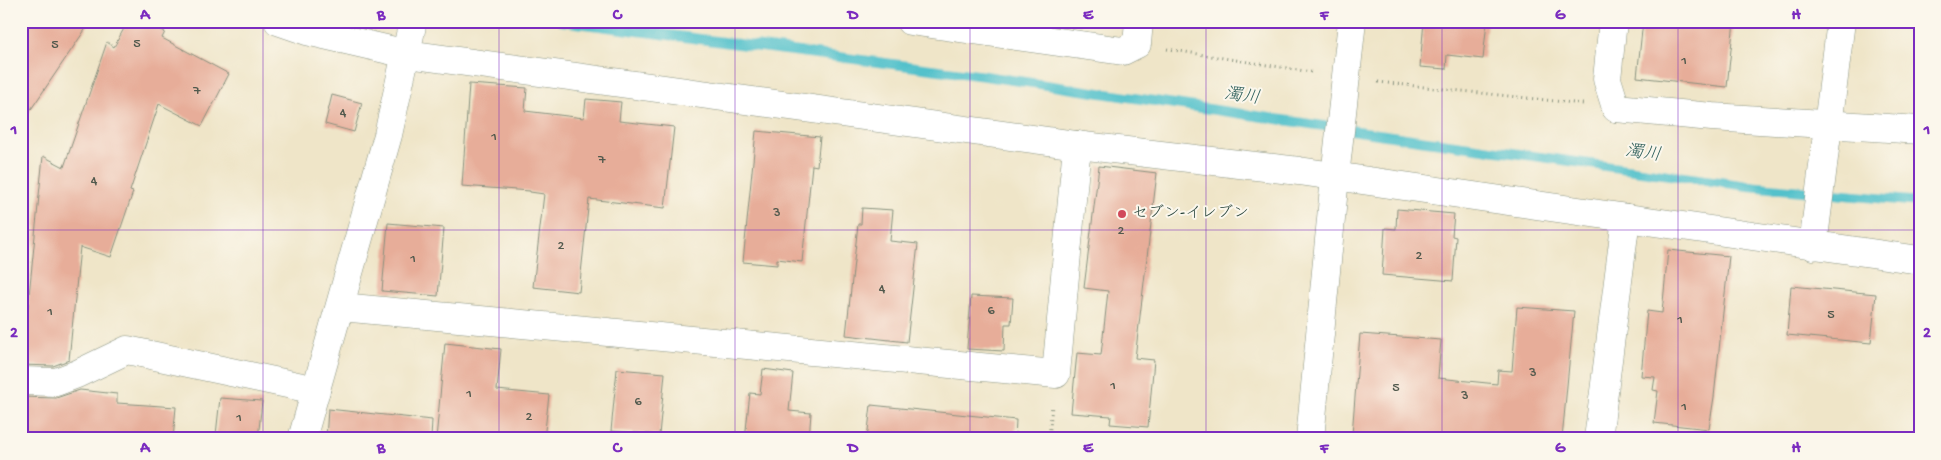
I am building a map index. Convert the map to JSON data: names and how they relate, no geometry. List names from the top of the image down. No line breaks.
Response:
{"water":["濁川"],"places":["セブン-イレブン"],"house_numbers":["5","5","1","7","4","1","7","4","3","2","2","2","1","4","6","1","5","1","3","1","5","1","3","6","1","2","1"],"grid":{"columns":["A","B","C","D","E","F","G","H"],"rows":["1","2"]}}
